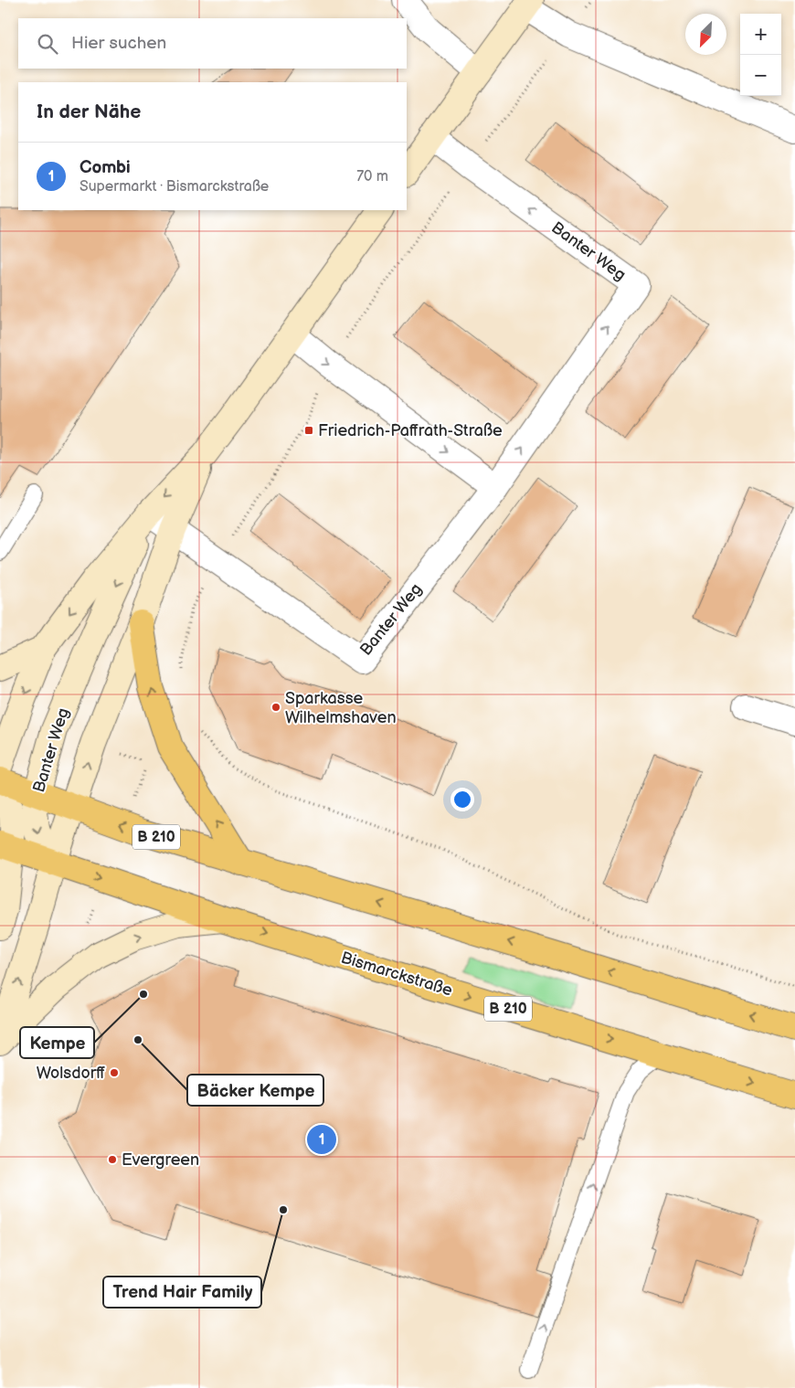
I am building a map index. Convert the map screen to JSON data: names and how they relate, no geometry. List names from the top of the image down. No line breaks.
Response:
{"streets":{"main road":["Banter Weg","B 210","Bismarckstraße"]},"crossings":[["Banter Weg","B 210"],["Banter Weg","Bismarckstraße"]],"places":{"transit":["Friedrich-Paffrath-Straße"],"other":["Sparkasse Wilhelmshaven","Kempe","Bäcker Kempe","Wolsdorff","Evergreen","Trend Hair Family"]},"north":"bottom left","page":{"map_buttons":["+","−"],"search":"Hier suchen","heading":"In der Nähe","list":[{"mark":"1","name":"Combi","note":"Supermarkt · Bismarckstraße","value":"70 m"}],"pins":"1"}}
